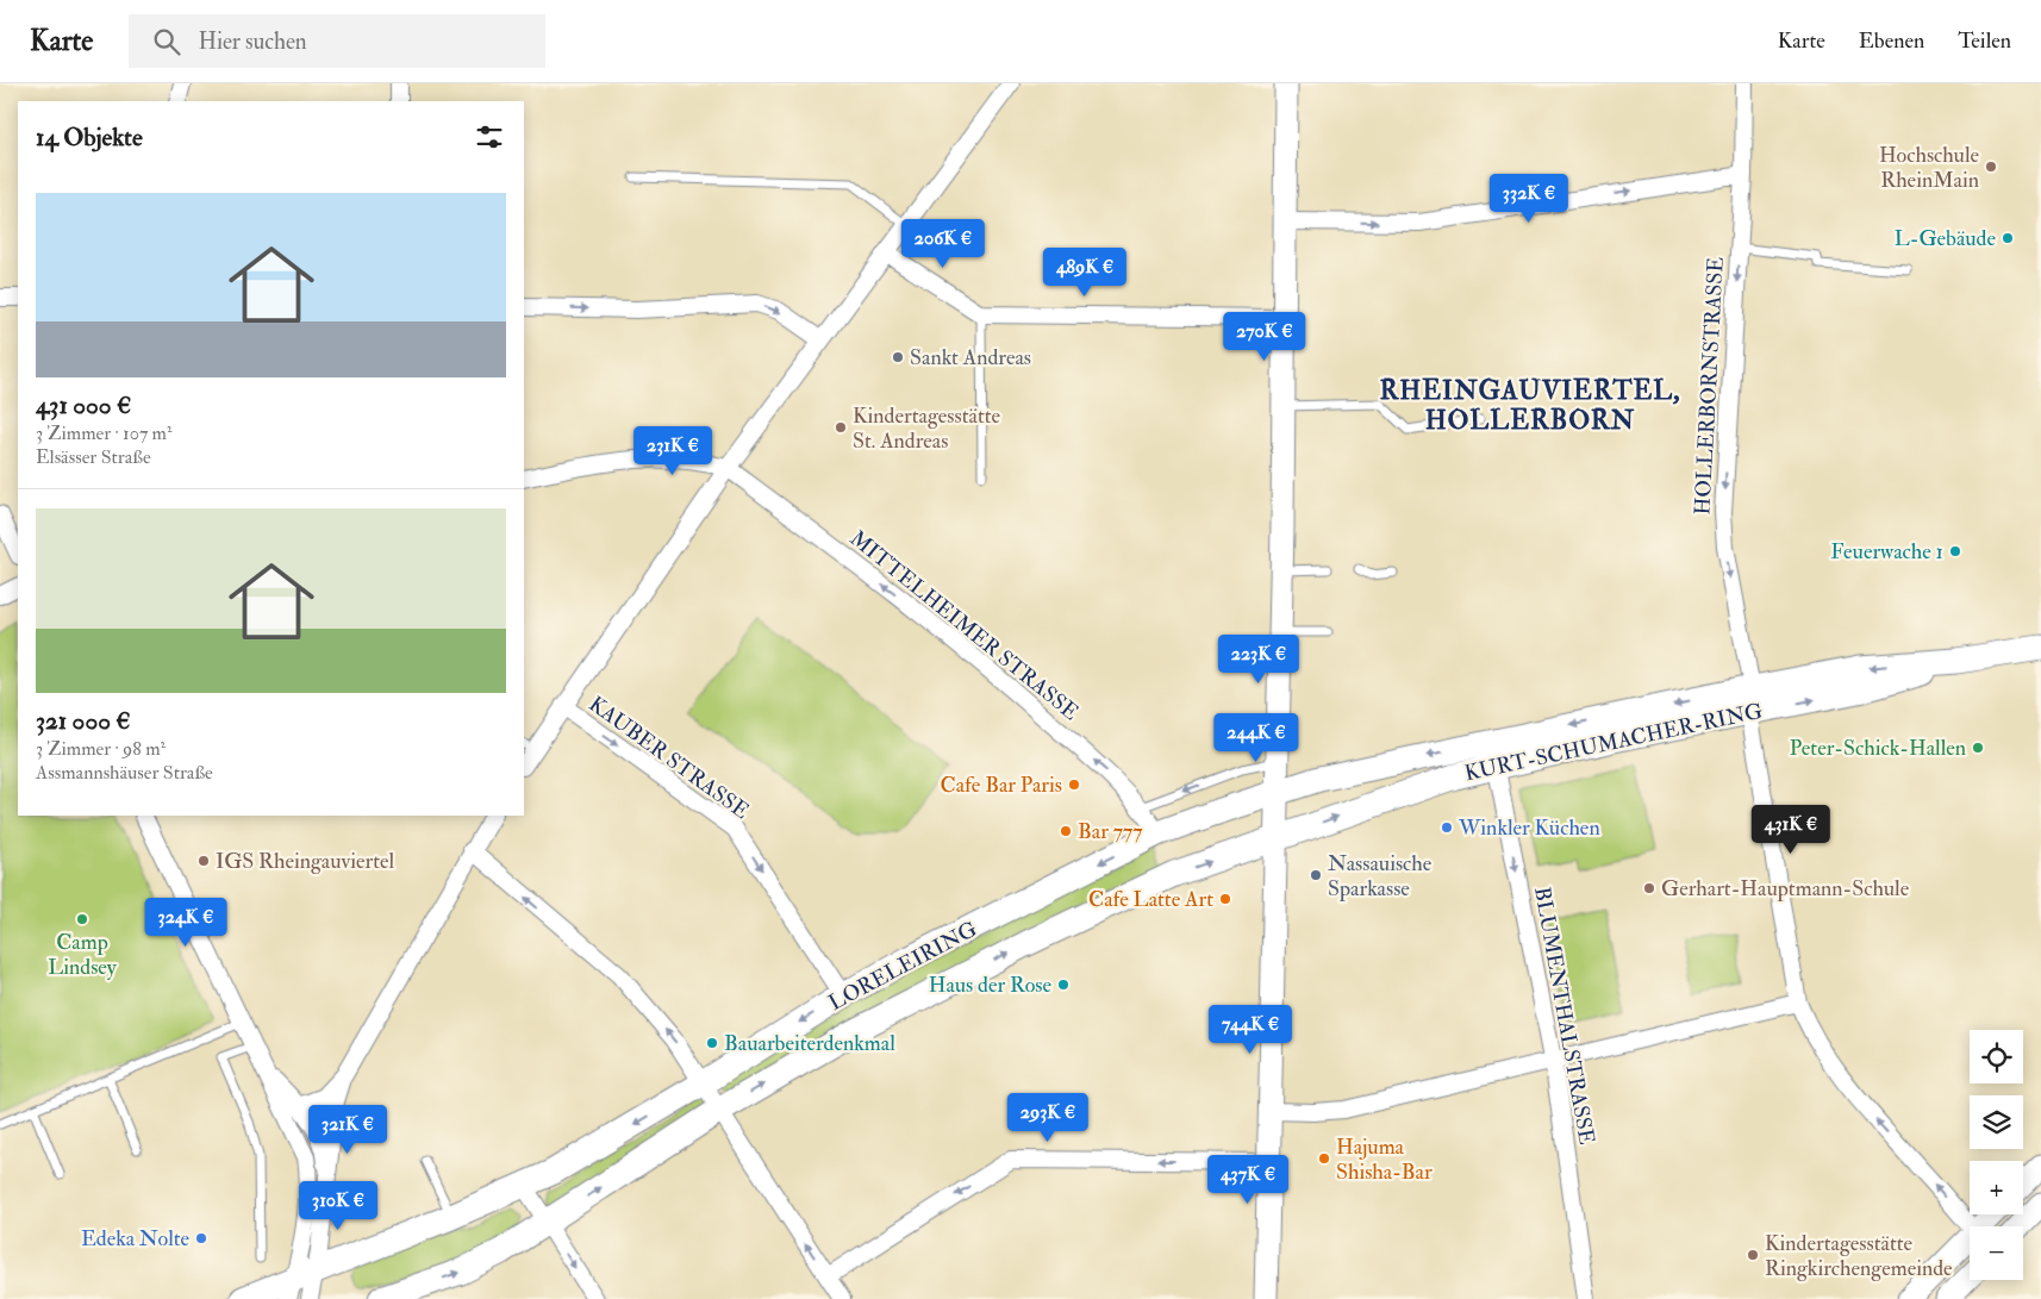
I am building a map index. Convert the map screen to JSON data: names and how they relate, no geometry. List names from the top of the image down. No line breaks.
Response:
{"streets":{"main road":["KURT-SCHUMACHER-RING","LORELEIRING"],"street":["HOLLERBORNSTRASSE","MITTELHEIMER STRASSE","KAUBER STRASSE","BLUMENTHALSTRASSE"]},"crossings":[["HOLLERBORNSTRASSE","KURT-SCHUMACHER-RING"],["MITTELHEIMER STRASSE","LORELEIRING"],["KURT-SCHUMACHER-RING","LORELEIRING"],["KURT-SCHUMACHER-RING","BLUMENTHALSTRASSE"],["KAUBER STRASSE","LORELEIRING"]],"one_way":["MITTELHEIMER STRASSE","KAUBER STRASSE","BLUMENTHALSTRASSE"],"districts":["RHEINGAUVIERTEL, HOLLERBORN"],"places":["Hochschule RheinMain","L-Gebäude","Sankt Andreas","Kindertagesstätte St. Andreas","Feuerwache 1","Peter-Schick-Hallen","Cafe Bar Paris","Winkler Küchen","Bar 777","IGS Rheingauviertel","Nassauische Sparkasse","Gerhart-Hauptmann-Schule","Cafe Latte Art","Camp Lindsey","Haus der Rose","Bauarbeiterdenkmal","Hajuma Shisha-Bar","Edeka Nolte","Kindertagesstätte Ringkirchengemeinde"],"page":{"header":"Karte","search":"Hier suchen","nav":["Karte","Ebenen","Teilen"],"heading":"14 Objekte","list":[{"name":"431 000 €","note":"3 Zimmer · 107 m² · Elsässer Straße"},{"name":"321 000 €","note":"3 Zimmer · 98 m² · Assmannshäuser Straße"}],"price":["332K €","206K €","489K €","270K €","231K €","223K €","244K €","431K €","324K €","744K €","293K €","321K €","437K €","310K €"],"map_buttons":["+","−"]}}
